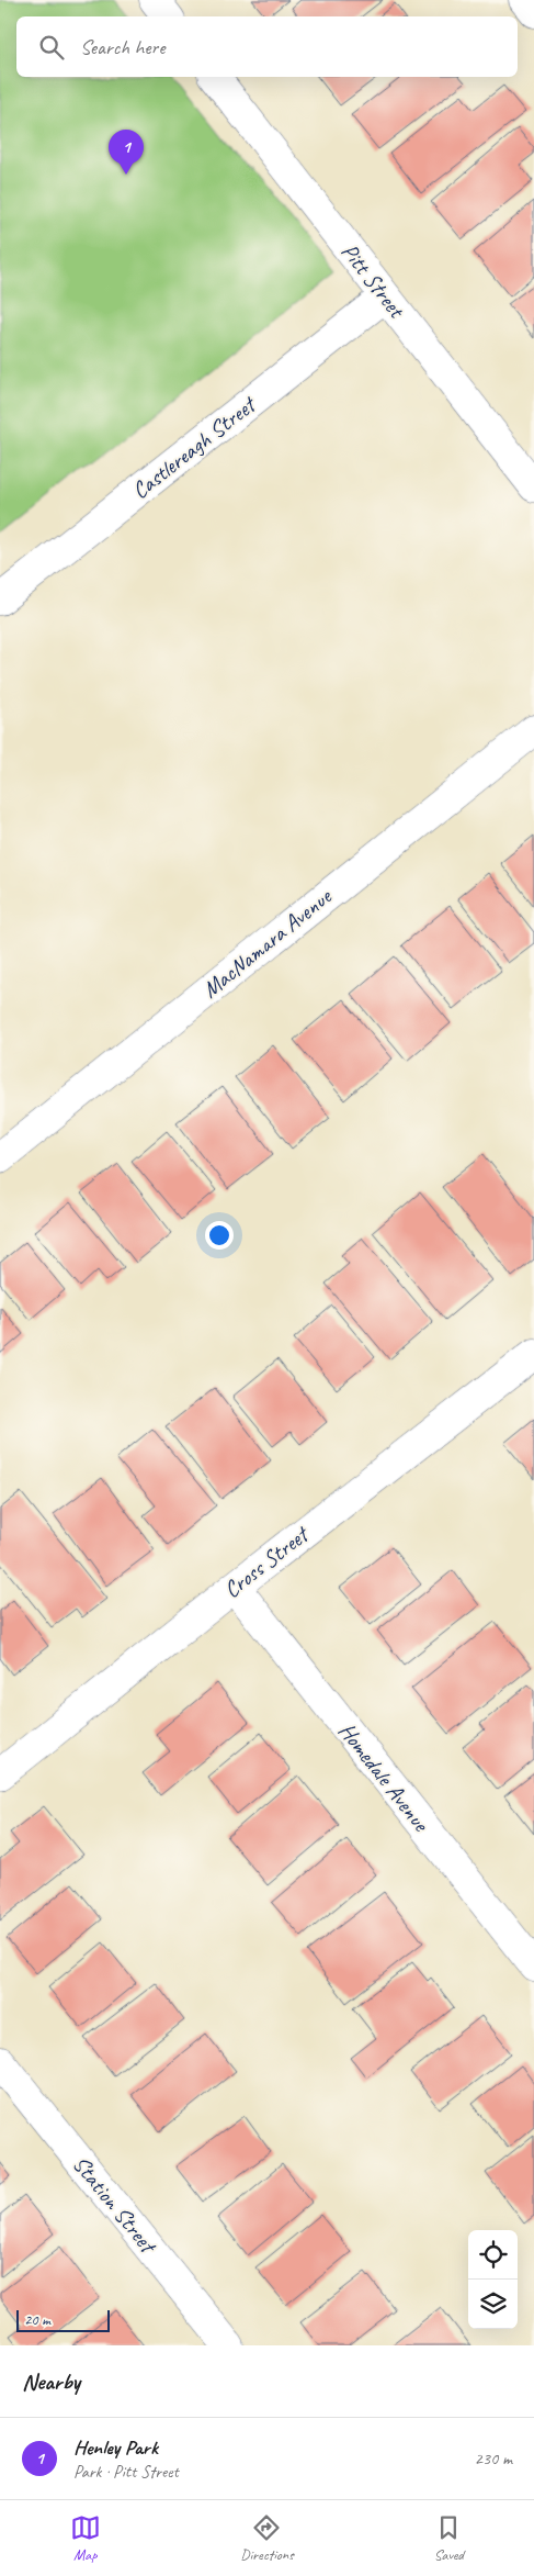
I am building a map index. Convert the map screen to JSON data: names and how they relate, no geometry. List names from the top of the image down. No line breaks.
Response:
{"streets":{"street":["Pitt Street","Castlereagh Street","MacNamara Avenue","Cross Street","Homedale Avenue","Station Street"]},"crossings":[["Pitt Street","Castlereagh Street"],["Cross Street","Homedale Avenue"]],"scale_bar":"20 m","page":{"search":"Search here","pins":"1","scale":"20 m","heading":"Nearby","list":[{"mark":"1","name":"Henley Park","note":"Park · Pitt Street","value":"230 m"}],"nav":["Map","Directions","Saved"]}}
